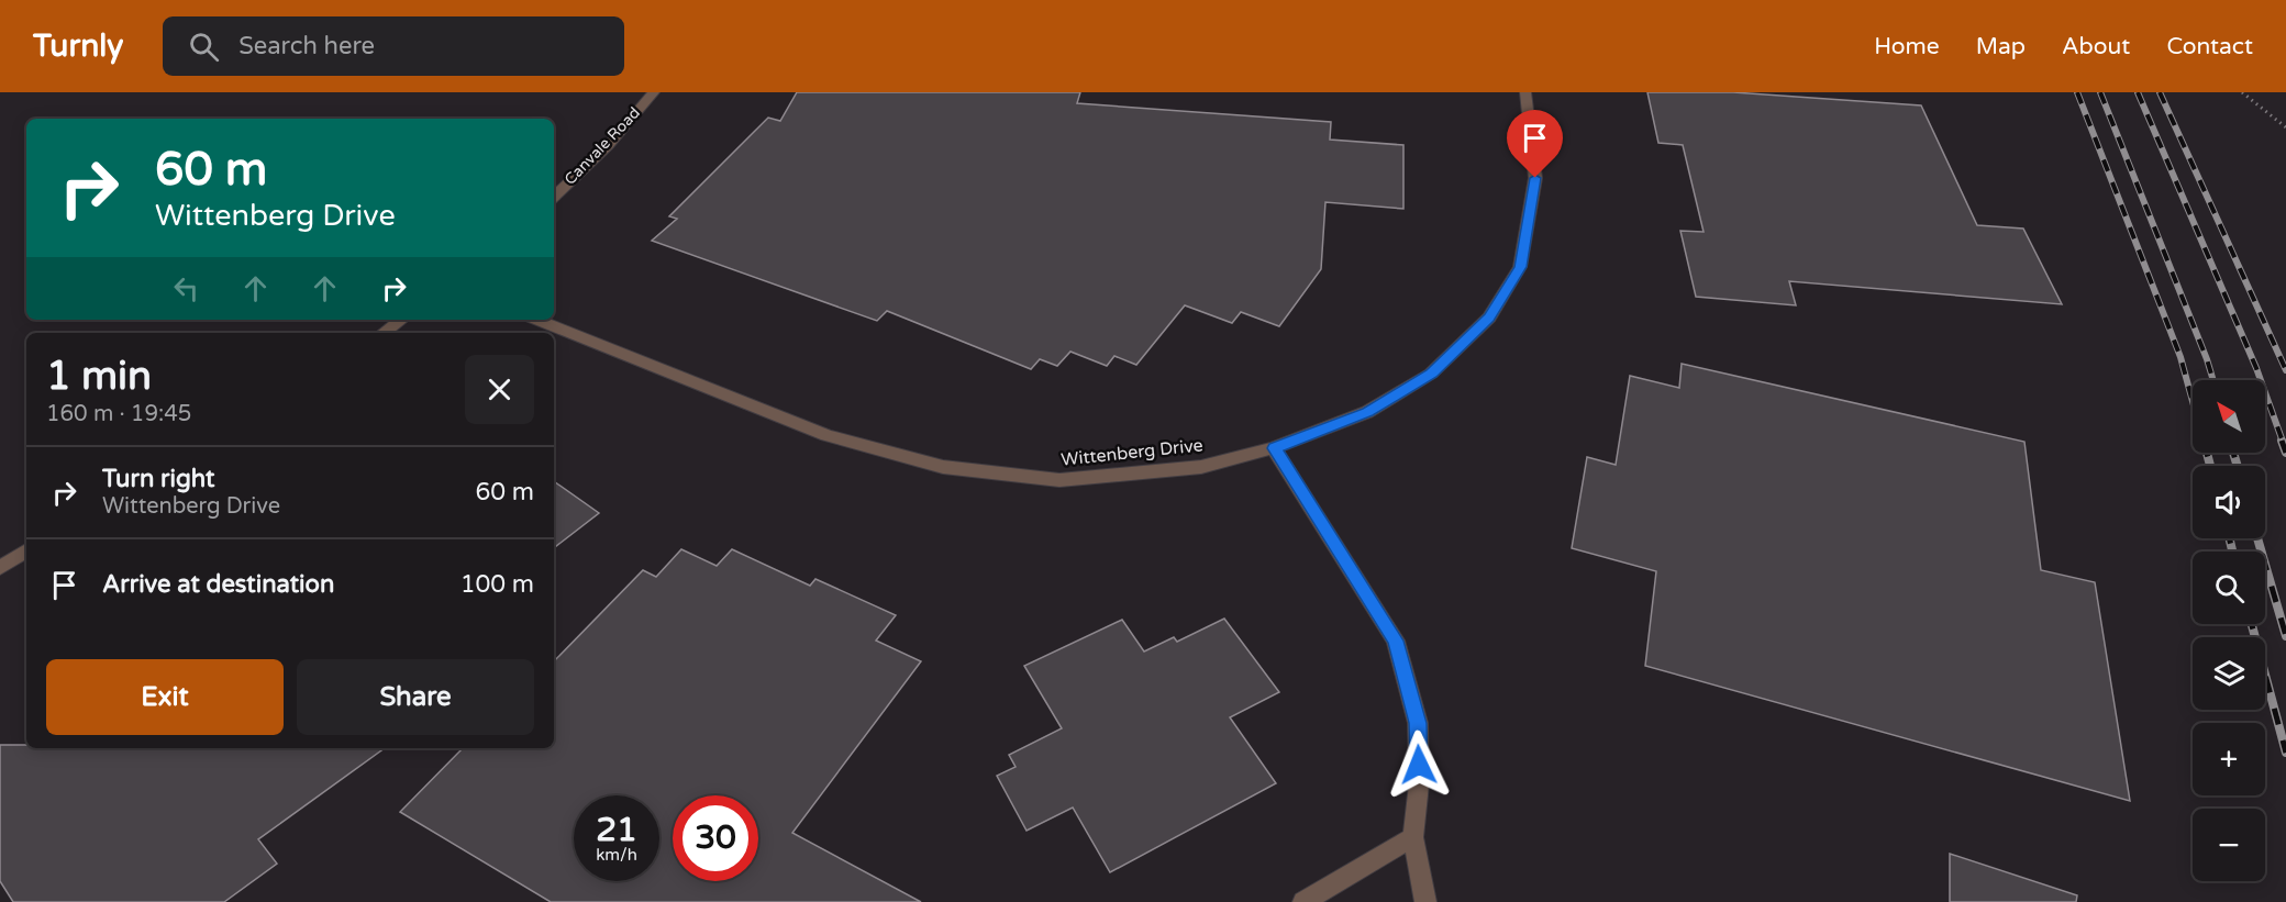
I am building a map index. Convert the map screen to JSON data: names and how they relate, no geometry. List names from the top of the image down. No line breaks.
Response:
{"streets":{"street":["Canvale Road","Wittenberg Drive"]},"north":"top left","page":{"header":"Turnly","search":"Search here","nav":["Home","Map","About","Contact"],"turn":["60 m","Wittenberg Drive"],"heading":["1 min","160 m · 19:45"],"map_buttons":["+","−"],"list":[{"name":"Turn right","note":"Wittenberg Drive","value":"60 m"},{"name":"Arrive at destination","value":"100 m"}],"buttons":["Exit","Share"],"speed":"21 km/h","limit":"30"}}
